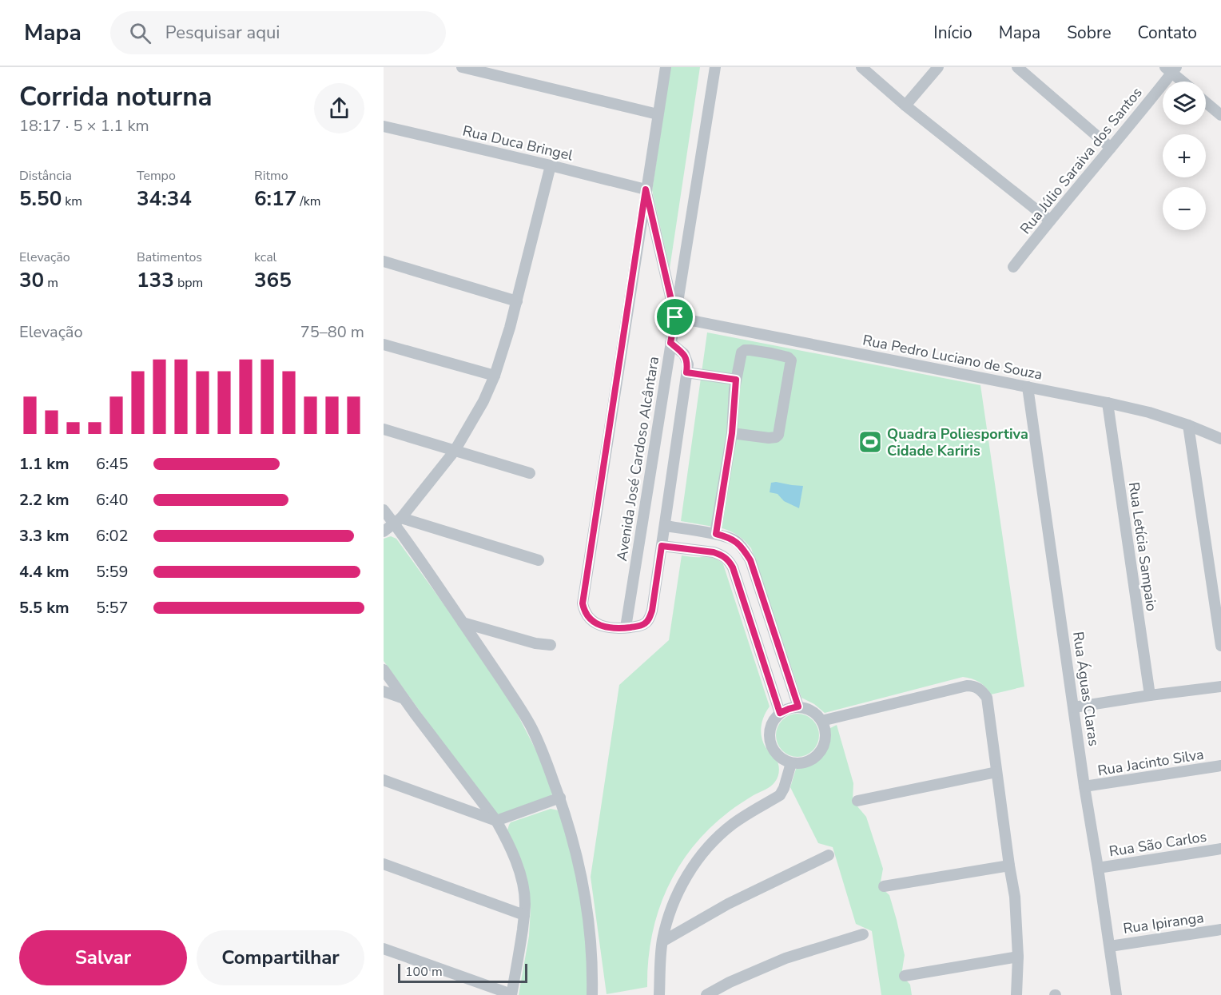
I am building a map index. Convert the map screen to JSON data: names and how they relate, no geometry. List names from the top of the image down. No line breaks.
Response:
{"streets":{"street":["Rua Duca Bringel","Rua Júlio Saraiva dos Santos","Rua Pedro Luciano de Souza","Avenida José Cardoso Alcântara","Rua Letícia Sampaio","Rua Águas Claras","Rua Jacinto Silva","Rua São Carlos","Rua Ipiranga"]},"crossings":[["Rua Pedro Luciano de Souza","Avenida José Cardoso Alcântara"],["Rua Pedro Luciano de Souza","Rua Letícia Sampaio"],["Rua Pedro Luciano de Souza","Rua Águas Claras"],["Rua Águas Claras","Rua Jacinto Silva"],["Rua Águas Claras","Rua São Carlos"],["Rua Águas Claras","Rua Ipiranga"]],"places":{"sports":["Quadra Poliesportiva Cidade Kariris"]},"scale_bar":"100 m","page":{"header":"Mapa","search":"Pesquisar aqui","nav":["Início","Mapa","Sobre","Contato"],"heading":["Corrida noturna","18:17 · 5 × 1.1 km"],"map_buttons":["+","−"],"stats":[["Distância","5.50 km"],["Tempo","34:34"],["Ritmo","6:17 /km"],["Elevação","30 m"],["Batimentos","133 bpm"],["kcal","365"]],"chart":["Elevação","75–80 m"],"list":[{"name":"1.1 km","note":"6:45"},{"name":"2.2 km","note":"6:40"},{"name":"3.3 km","note":"6:02"},{"name":"4.4 km","note":"5:59"},{"name":"5.5 km","note":"5:57"}],"buttons":["Salvar","Compartilhar"],"scale":"100 m"}}
